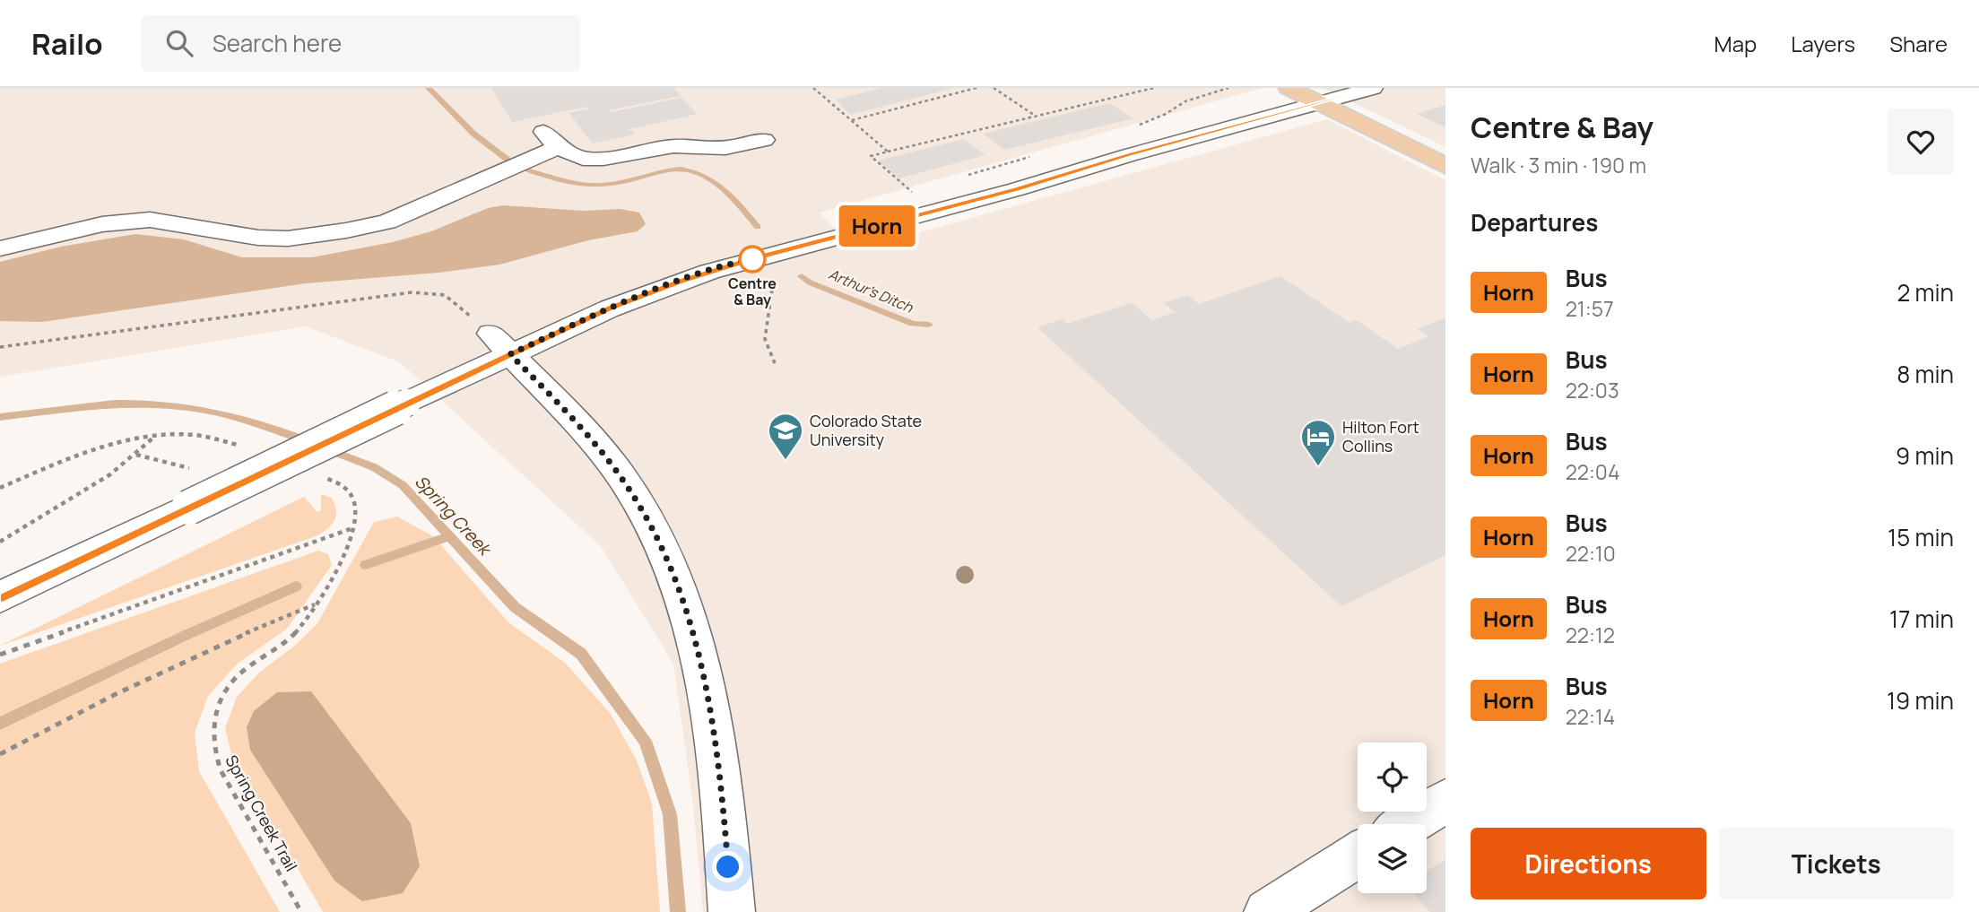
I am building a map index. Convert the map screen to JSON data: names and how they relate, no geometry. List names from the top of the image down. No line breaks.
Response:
{"streets":{"path":["Spring Creek Trail"]},"water":["Arthur's Ditch","Spring Creek"],"places":{"other":["Centre & Bay"],"school or university":["Colorado State University"],"hotel":["Hilton Fort Collins"]},"lines":["bus line Horn"],"page":{"header":"Railo","search":"Search here","nav":["Map","Layers","Share"],"on_map":"Horn","heading":[["Centre & Bay","Walk · 3 min · 190 m"],"Departures"],"list":[{"mark":"Horn","name":"Bus","note":"21:57","value":"2 min"},{"mark":"Horn","name":"Bus","note":"22:03","value":"8 min"},{"mark":"Horn","name":"Bus","note":"22:04","value":"9 min"},{"mark":"Horn","name":"Bus","note":"22:10","value":"15 min"},{"mark":"Horn","name":"Bus","note":"22:12","value":"17 min"},{"mark":"Horn","name":"Bus","note":"22:14","value":"19 min"}],"buttons":["Directions","Tickets"]}}
